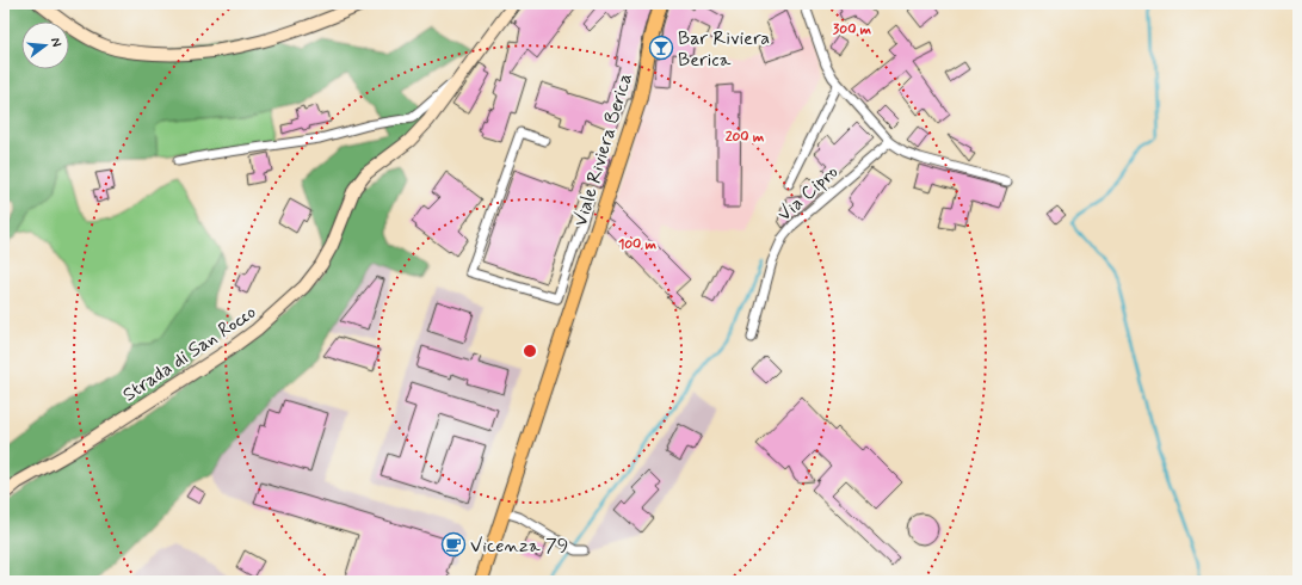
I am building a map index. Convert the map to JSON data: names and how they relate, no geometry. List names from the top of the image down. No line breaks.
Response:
{"streets":{"main road":["Viale Riviera Berica"],"street":["Via Cipro","Strada di San Rocco"]},"places":{"bar":["Bar Riviera Berica"],"cafe":["Vicenza 79"]},"north":"right","rings":["300 m","200 m","100 m"]}
